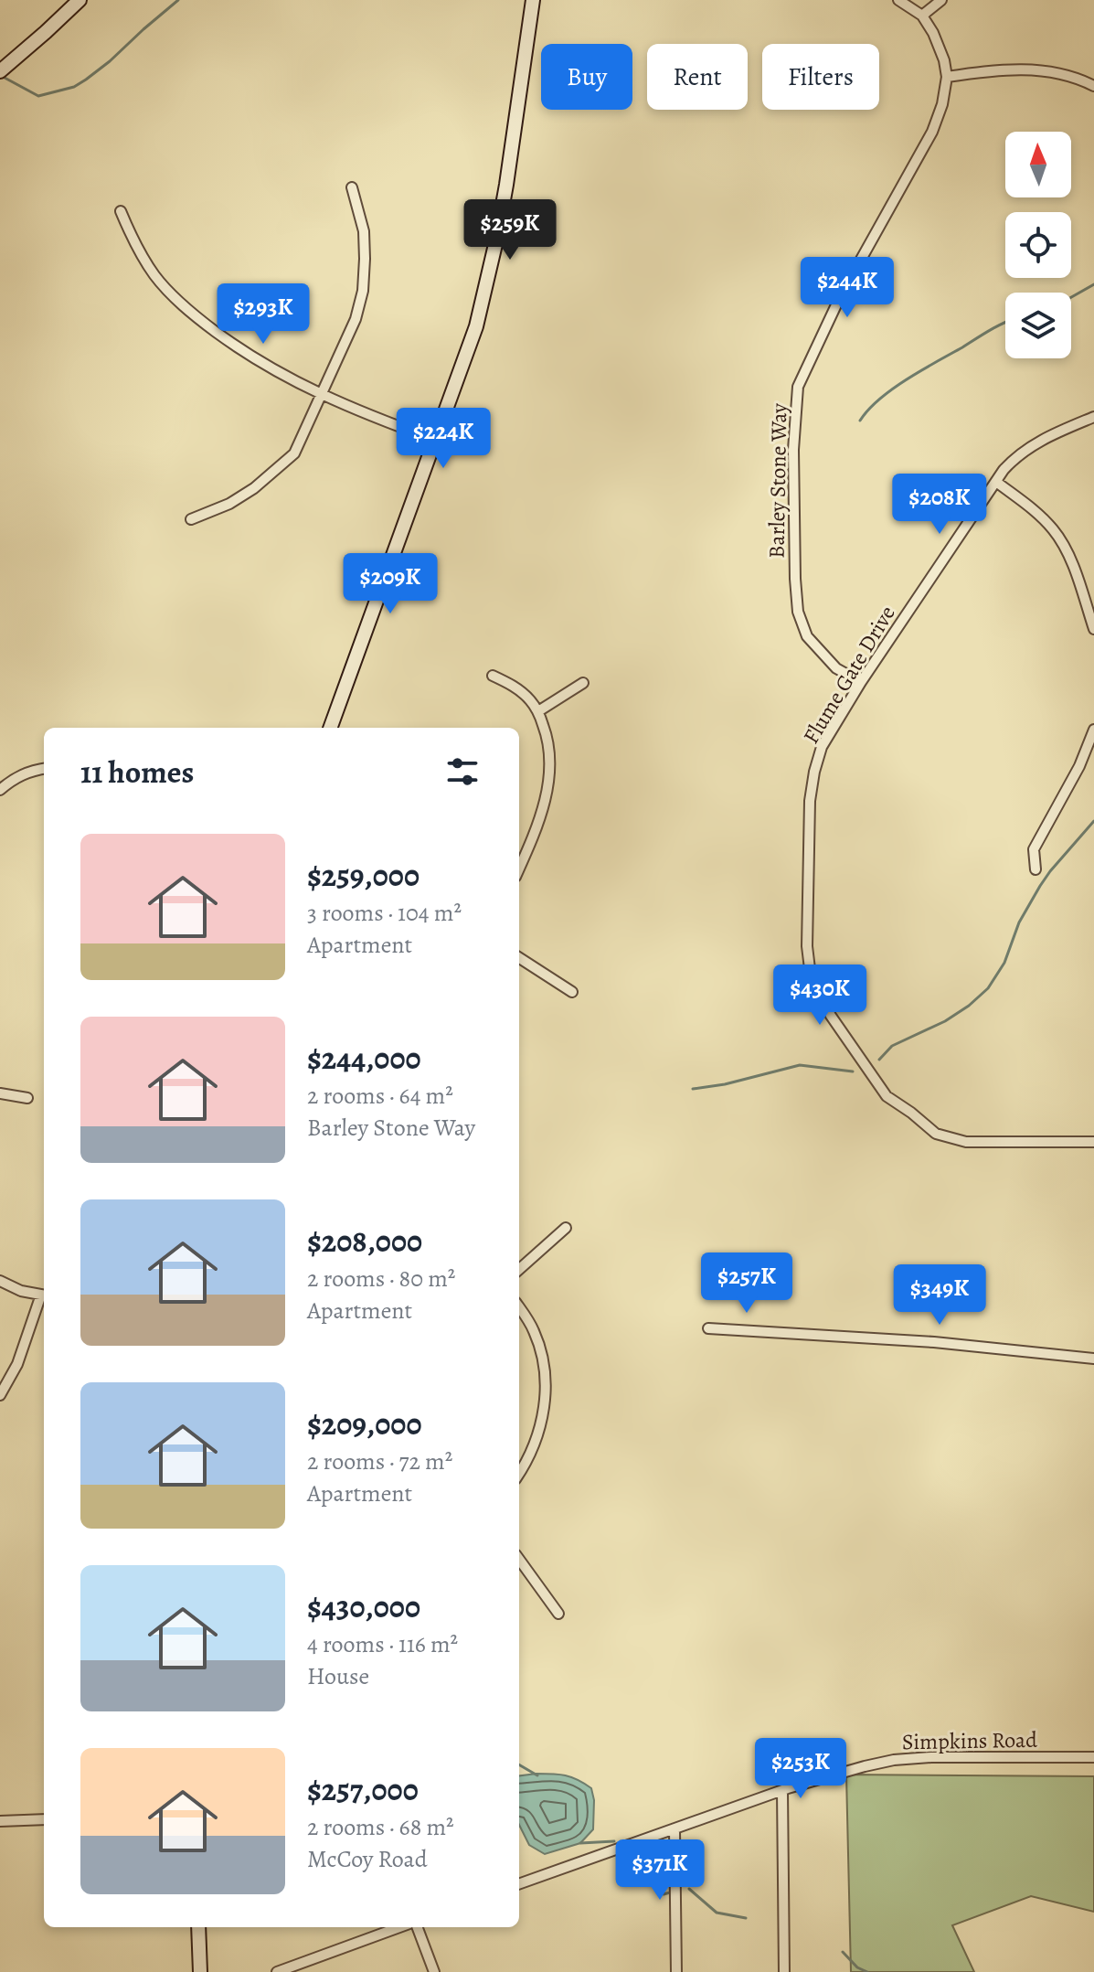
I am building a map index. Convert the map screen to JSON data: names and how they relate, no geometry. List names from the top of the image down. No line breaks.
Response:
{"streets":{"street":["Barley Stone Way","Flume Gate Drive","Simpkins Road"]},"crossings":[["Barley Stone Way","Flume Gate Drive"]],"north":"top","page":{"chip":["Buy","Rent","Filters"],"price":["$259K","$244K","$293K","$224K","$208K","$209K","$430K","$257K","$349K","$253K","$371K"],"heading":"11 homes","list":[{"name":"$259,000","note":"3 rooms · 104 m² · Apartment"},{"name":"$244,000","note":"2 rooms · 64 m² · Barley Stone Way"},{"name":"$208,000","note":"2 rooms · 80 m² · Apartment"},{"name":"$209,000","note":"2 rooms · 72 m² · Apartment"},{"name":"$430,000","note":"4 rooms · 116 m² · House"},{"name":"$257,000","note":"2 rooms · 68 m² · McCoy Road"}]}}
